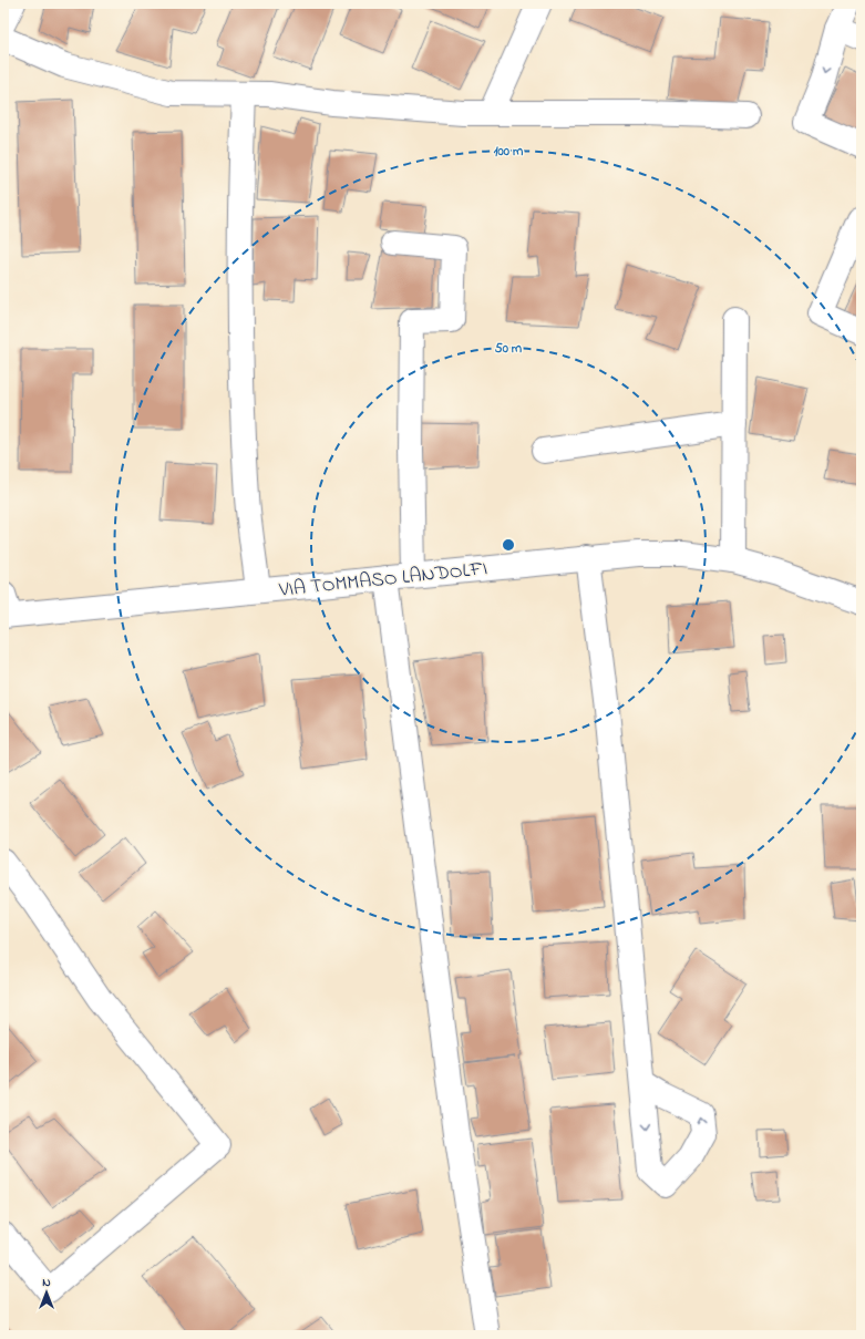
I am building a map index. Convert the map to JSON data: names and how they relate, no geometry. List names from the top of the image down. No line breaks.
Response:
{"streets":{"street":["VIA TOMMASO LANDOLFI"]},"north":"top","rings":["100 m","50 m"]}
